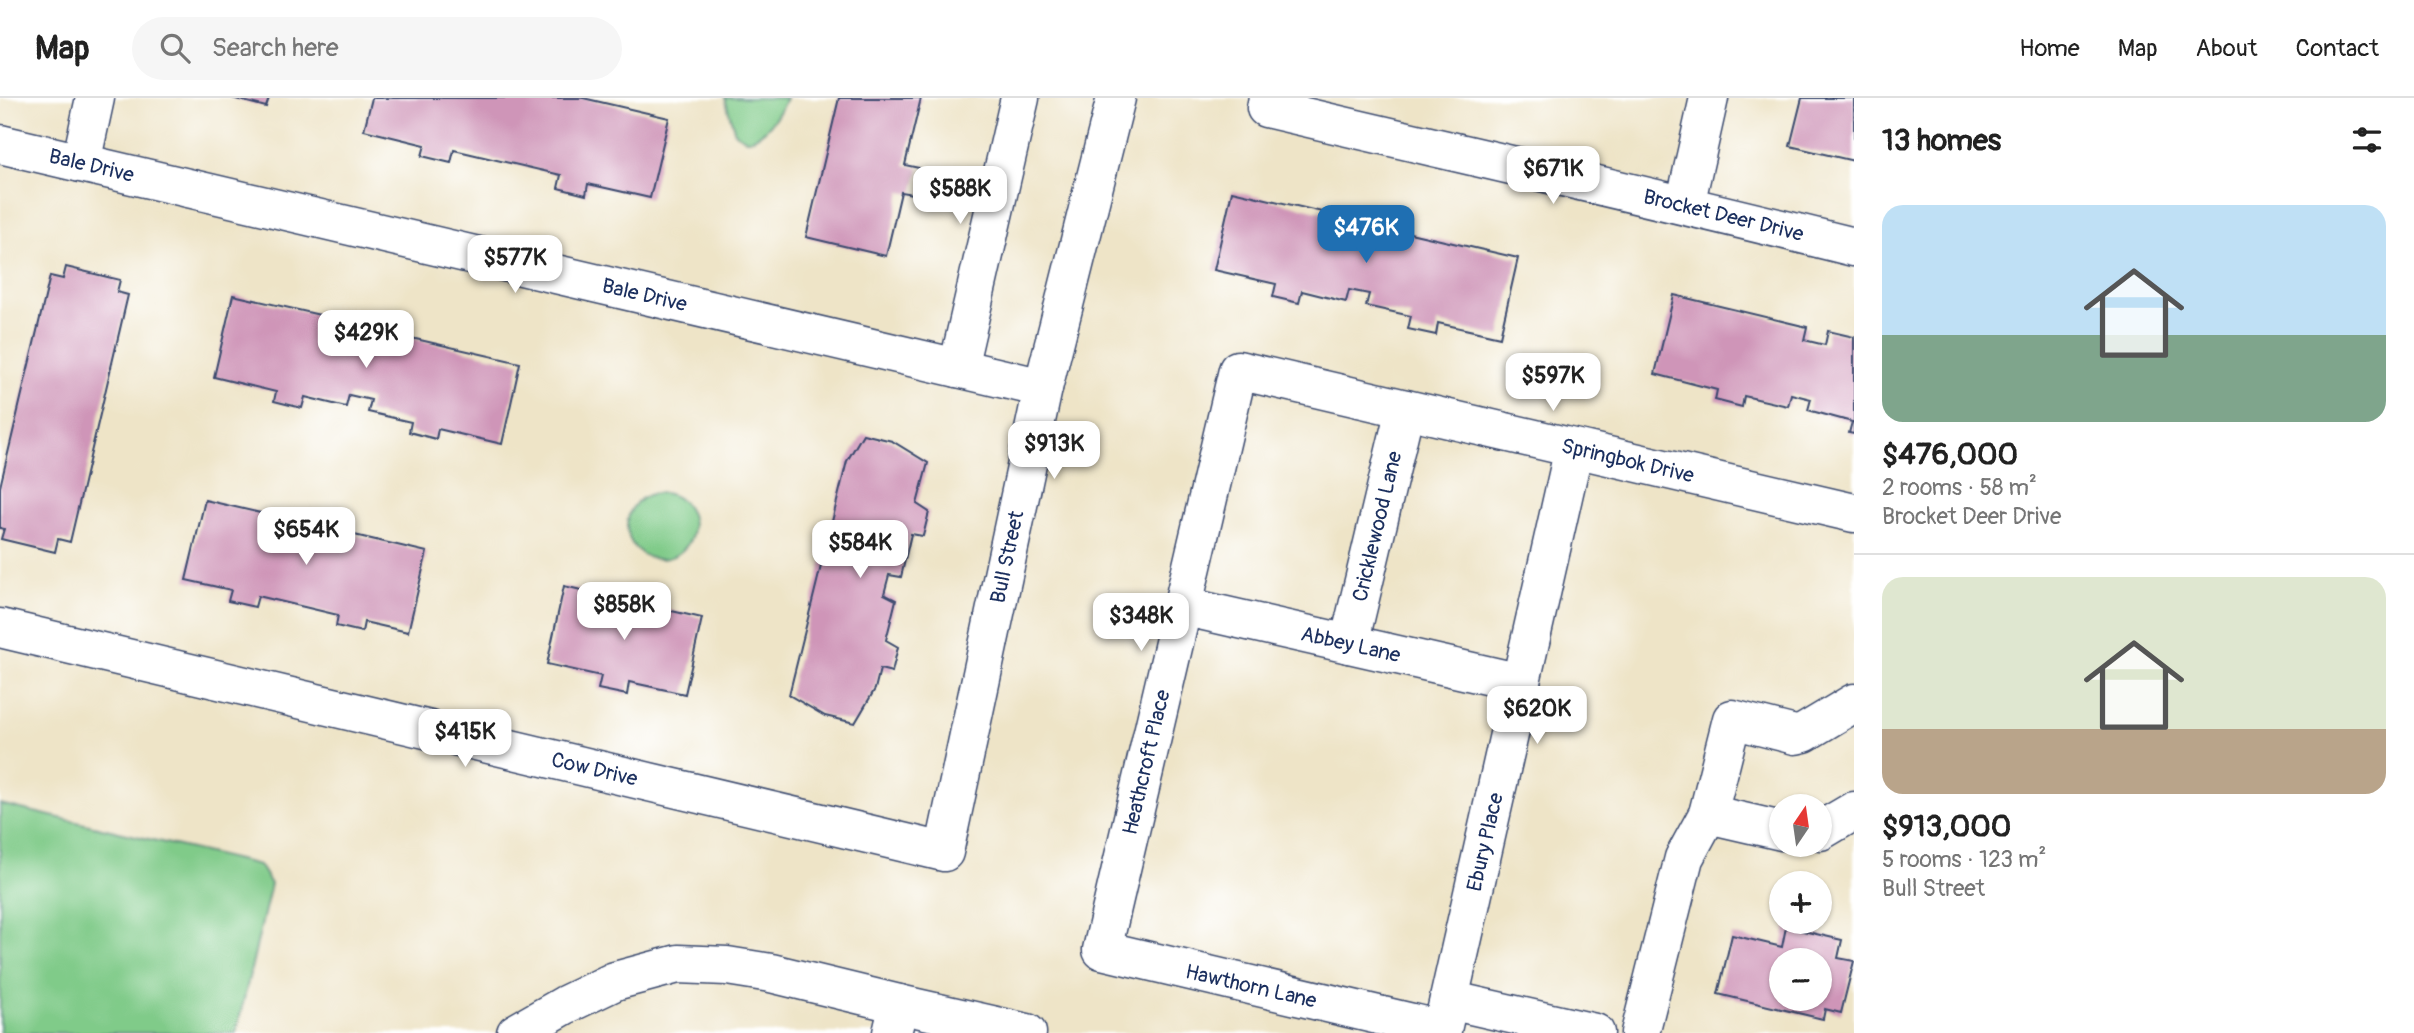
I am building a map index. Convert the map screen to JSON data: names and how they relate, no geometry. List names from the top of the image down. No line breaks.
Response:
{"streets":{"street":["Bale Drive","Brocket Deer Drive","Springbok Drive","Cricklewood Lane","Bull Street","Abbey Lane","Heathcroft Place","Cow Drive","Ebury Place","Hawthorn Lane"]},"crossings":[["Bale Drive","Bull Street"],["Springbok Drive","Cricklewood Lane"],["Springbok Drive","Heathcroft Place"],["Springbok Drive","Ebury Place"],["Cricklewood Lane","Abbey Lane"],["Bull Street","Cow Drive"],["Abbey Lane","Heathcroft Place"],["Abbey Lane","Ebury Place"],["Heathcroft Place","Hawthorn Lane"],["Ebury Place","Hawthorn Lane"]],"north":"top","page":{"header":"Map","search":"Search here","nav":["Home","Map","About","Contact"],"heading":"13 homes","price":["$671K","$588K","$476K","$577K","$429K","$597K","$913K","$654K","$584K","$858K","$348K","$620K","$415K"],"list":[{"name":"$476,000","note":"2 rooms · 58 m² · Brocket Deer Drive"},{"name":"$913,000","note":"5 rooms · 123 m² · Bull Street"}],"map_buttons":["+","−"]}}
